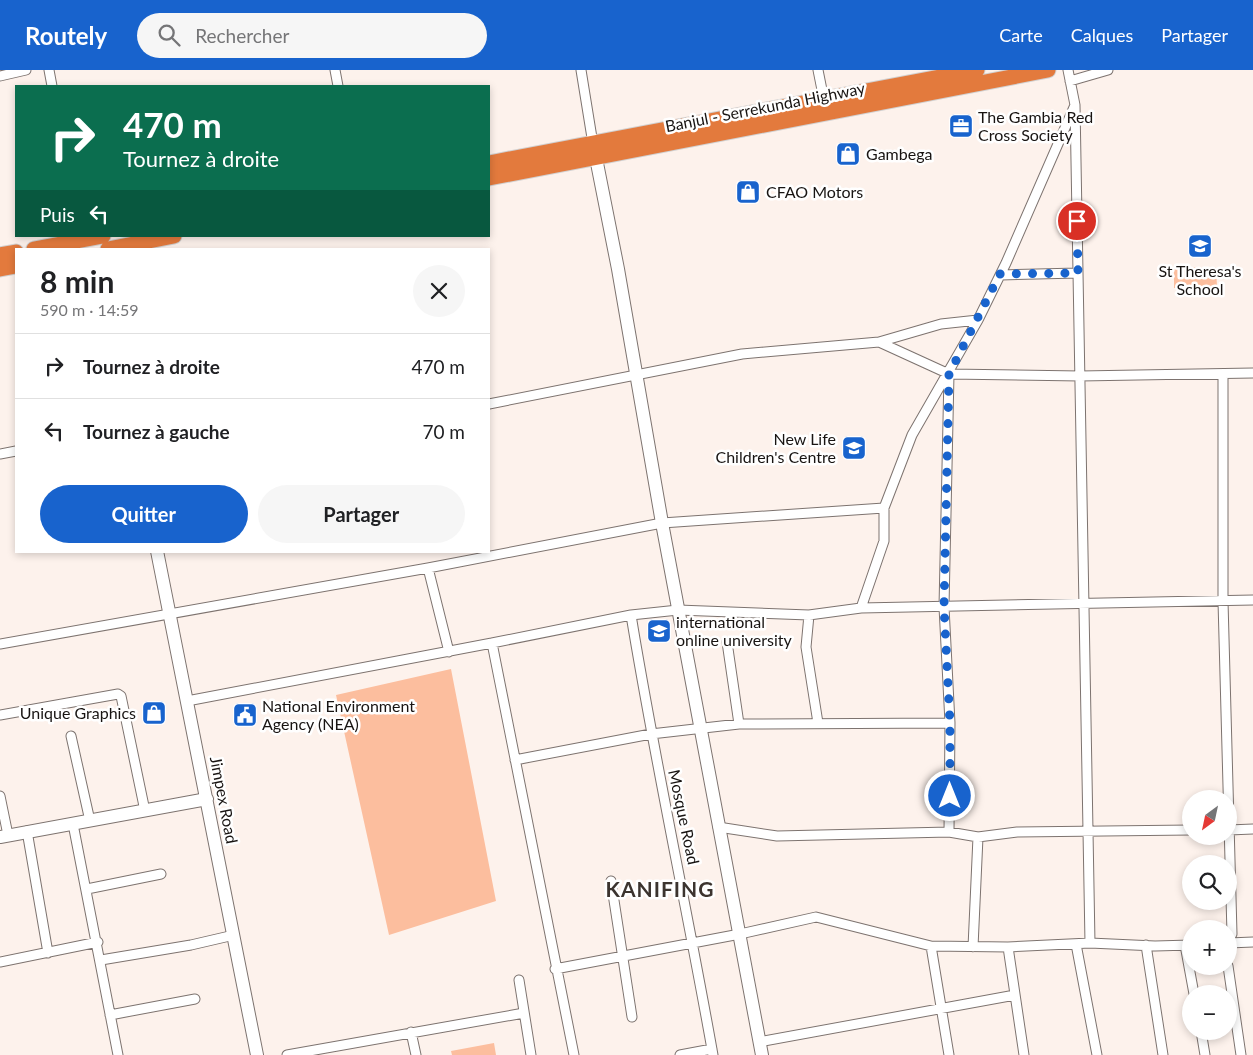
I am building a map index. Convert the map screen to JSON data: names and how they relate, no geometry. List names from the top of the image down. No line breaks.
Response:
{"streets":{"highway":["Banjul - Serrekunda Highway"],"street":["Jimpex Road","Mosque Road"]},"districts":["KANIFING"],"places":{"office":["The Gambia Red Cross Society"],"shop":["Gambega","CFAO Motors","Unique Graphics"],"school or university":["St Theresa's School","New Life Children's Centre","international online university"],"public building":["National Environment Agency (NEA)"]},"north":"bottom left","page":{"header":"Routely","search":"Rechercher","nav":["Carte","Calques","Partager"],"turn":["470 m","Tournez à droite"],"then":"Puis","heading":["8 min","590 m · 14:59"],"list":[{"name":"Tournez à droite","value":"470 m"},{"name":"Tournez à gauche","value":"70 m"}],"buttons":["Quitter","Partager"],"map_buttons":["+","−"]}}
